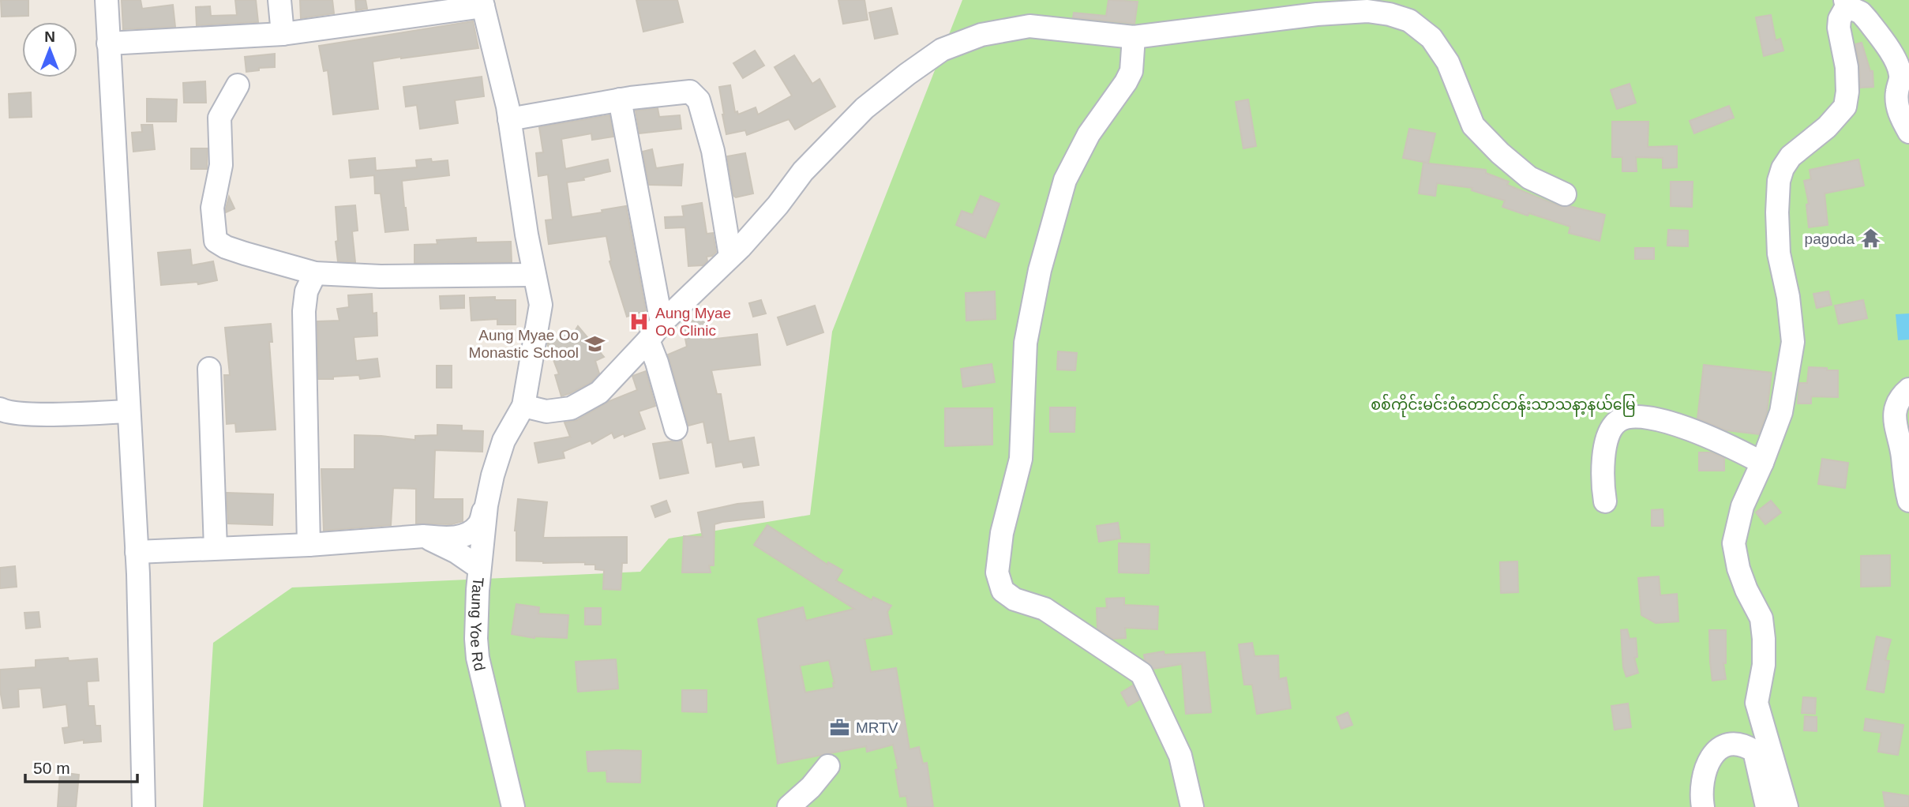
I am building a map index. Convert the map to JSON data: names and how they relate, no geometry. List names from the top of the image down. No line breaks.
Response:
{"streets":{"street":["Taung Yoe Rd"]},"parks":["စစ်ကိုင်းမင်းဝံတောင်တန်းသာသနာ့နယ်မြေ"],"places":{"temple":["pagoda"],"hospital":["Aung Myae Oo Clinic"],"school or university":["Aung Myae Oo Monastic School"],"office":["MRTV"]},"scale_bar":"50 m","north":"top"}
